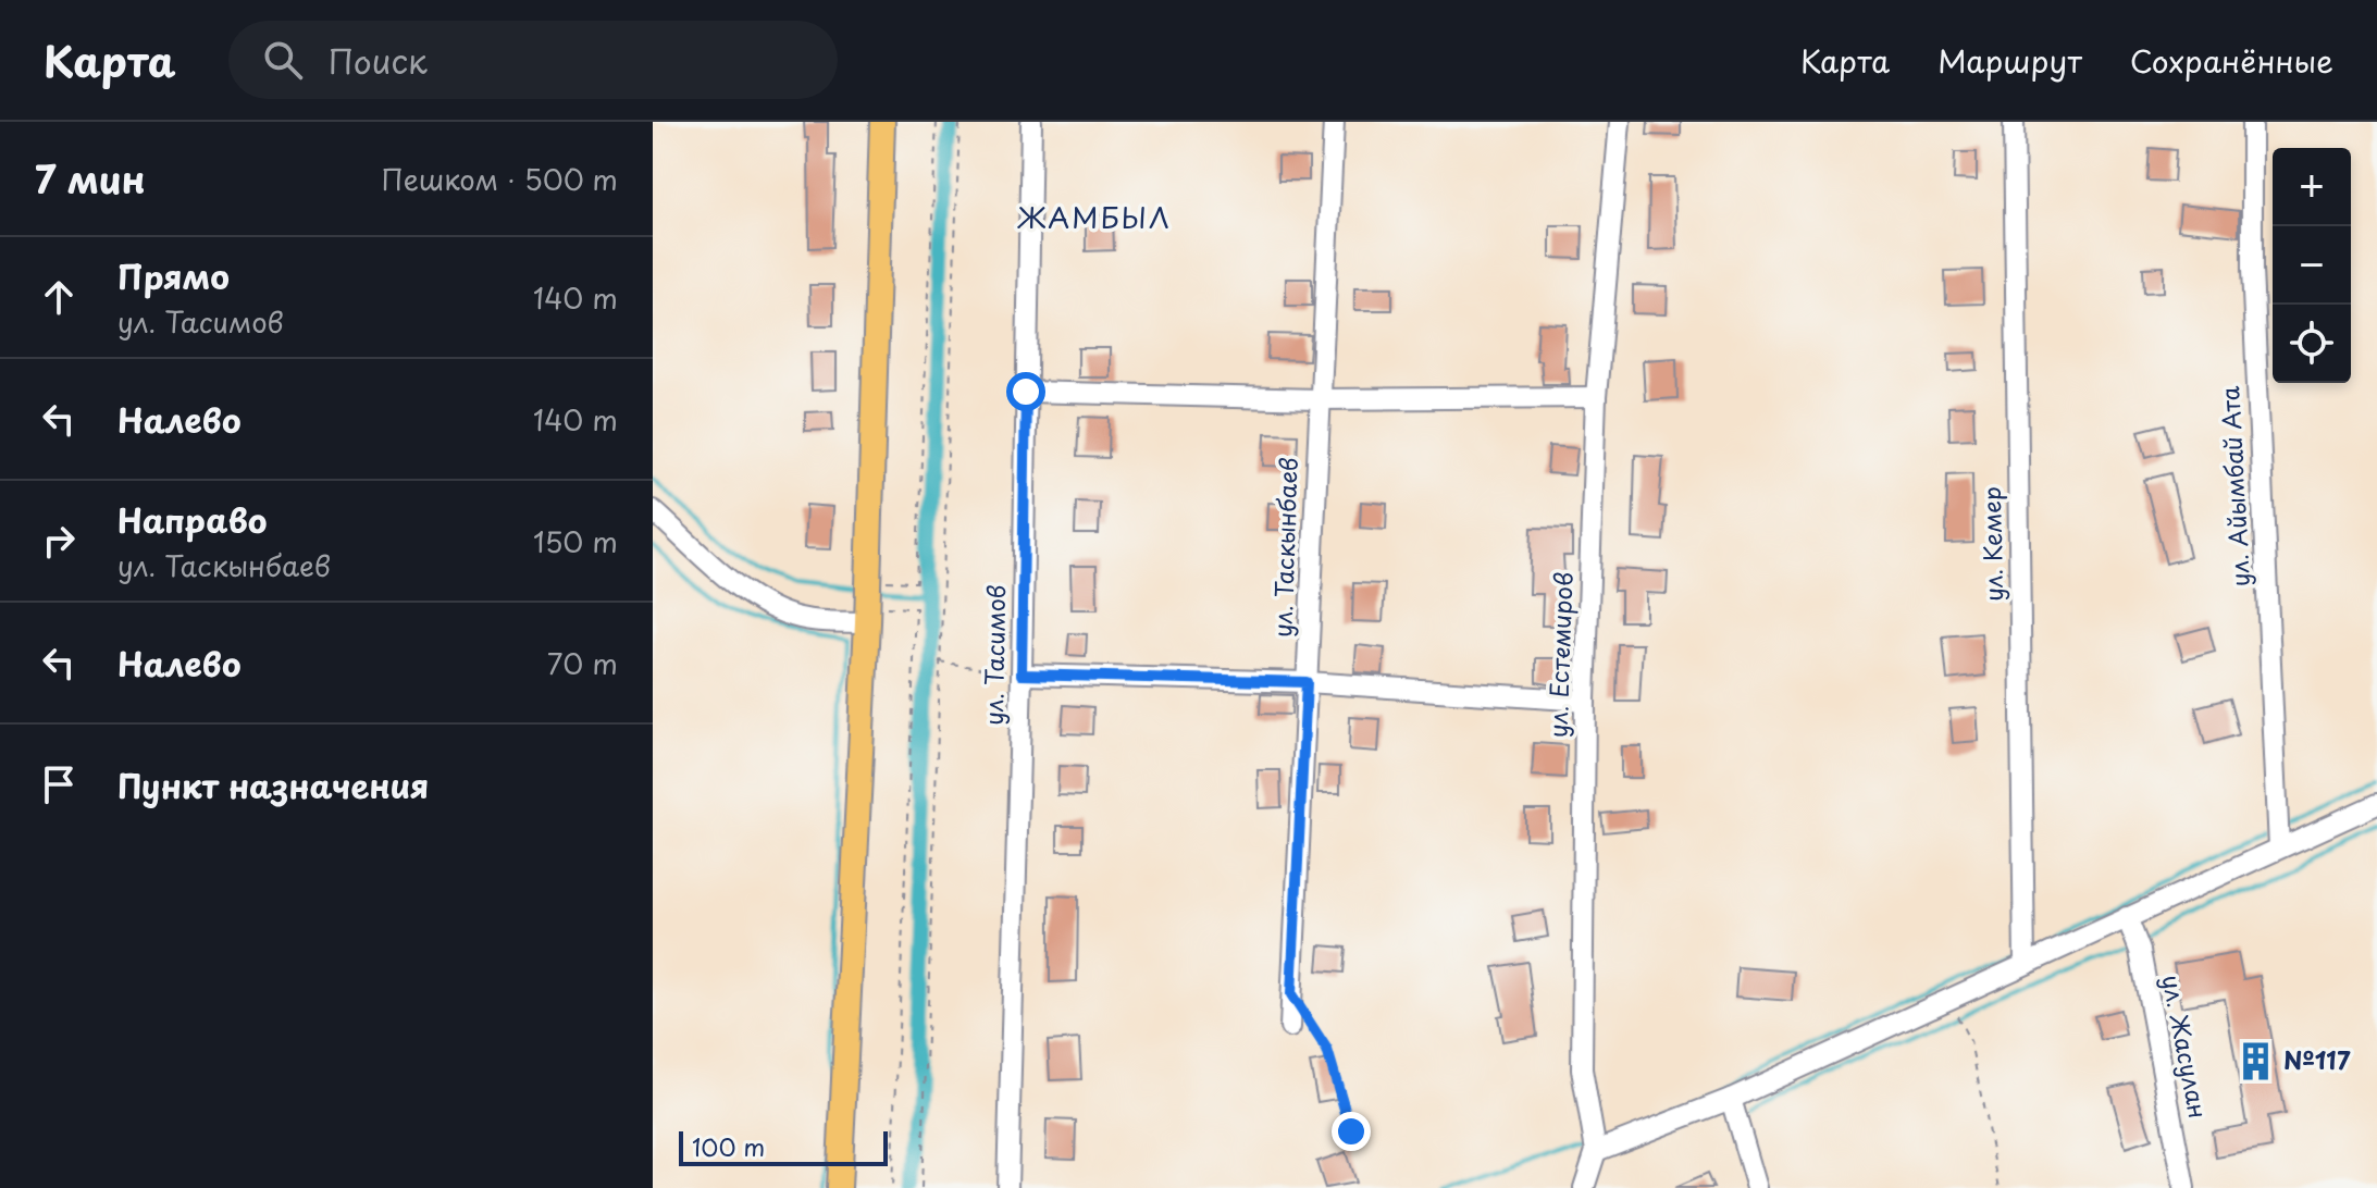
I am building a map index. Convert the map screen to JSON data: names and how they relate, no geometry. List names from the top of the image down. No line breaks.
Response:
{"streets":{"street":["ул. Айымбай Ата","ул. Кемер","ул. Таскынбаев","ул. Тасимов","ул. Естемиров","ул. Жасулан"]},"districts":["ЖАМБЫЛ"],"places":{"building":["№117"]},"scale_bar":"100 m","page":{"header":"Карта","search":"Поиск","nav":["Карта","Маршрут","Сохранённые"],"heading":["7 мин","Пешком · 500 m"],"map_buttons":["+","−"],"list":[["Прямо","ул. Тасимов","140 m"],["Налево","140 m"],["Направо","ул. Таскынбаев","150 m"],["Налево","70 m"],"Пункт назначения"],"scale":"100 m"}}
